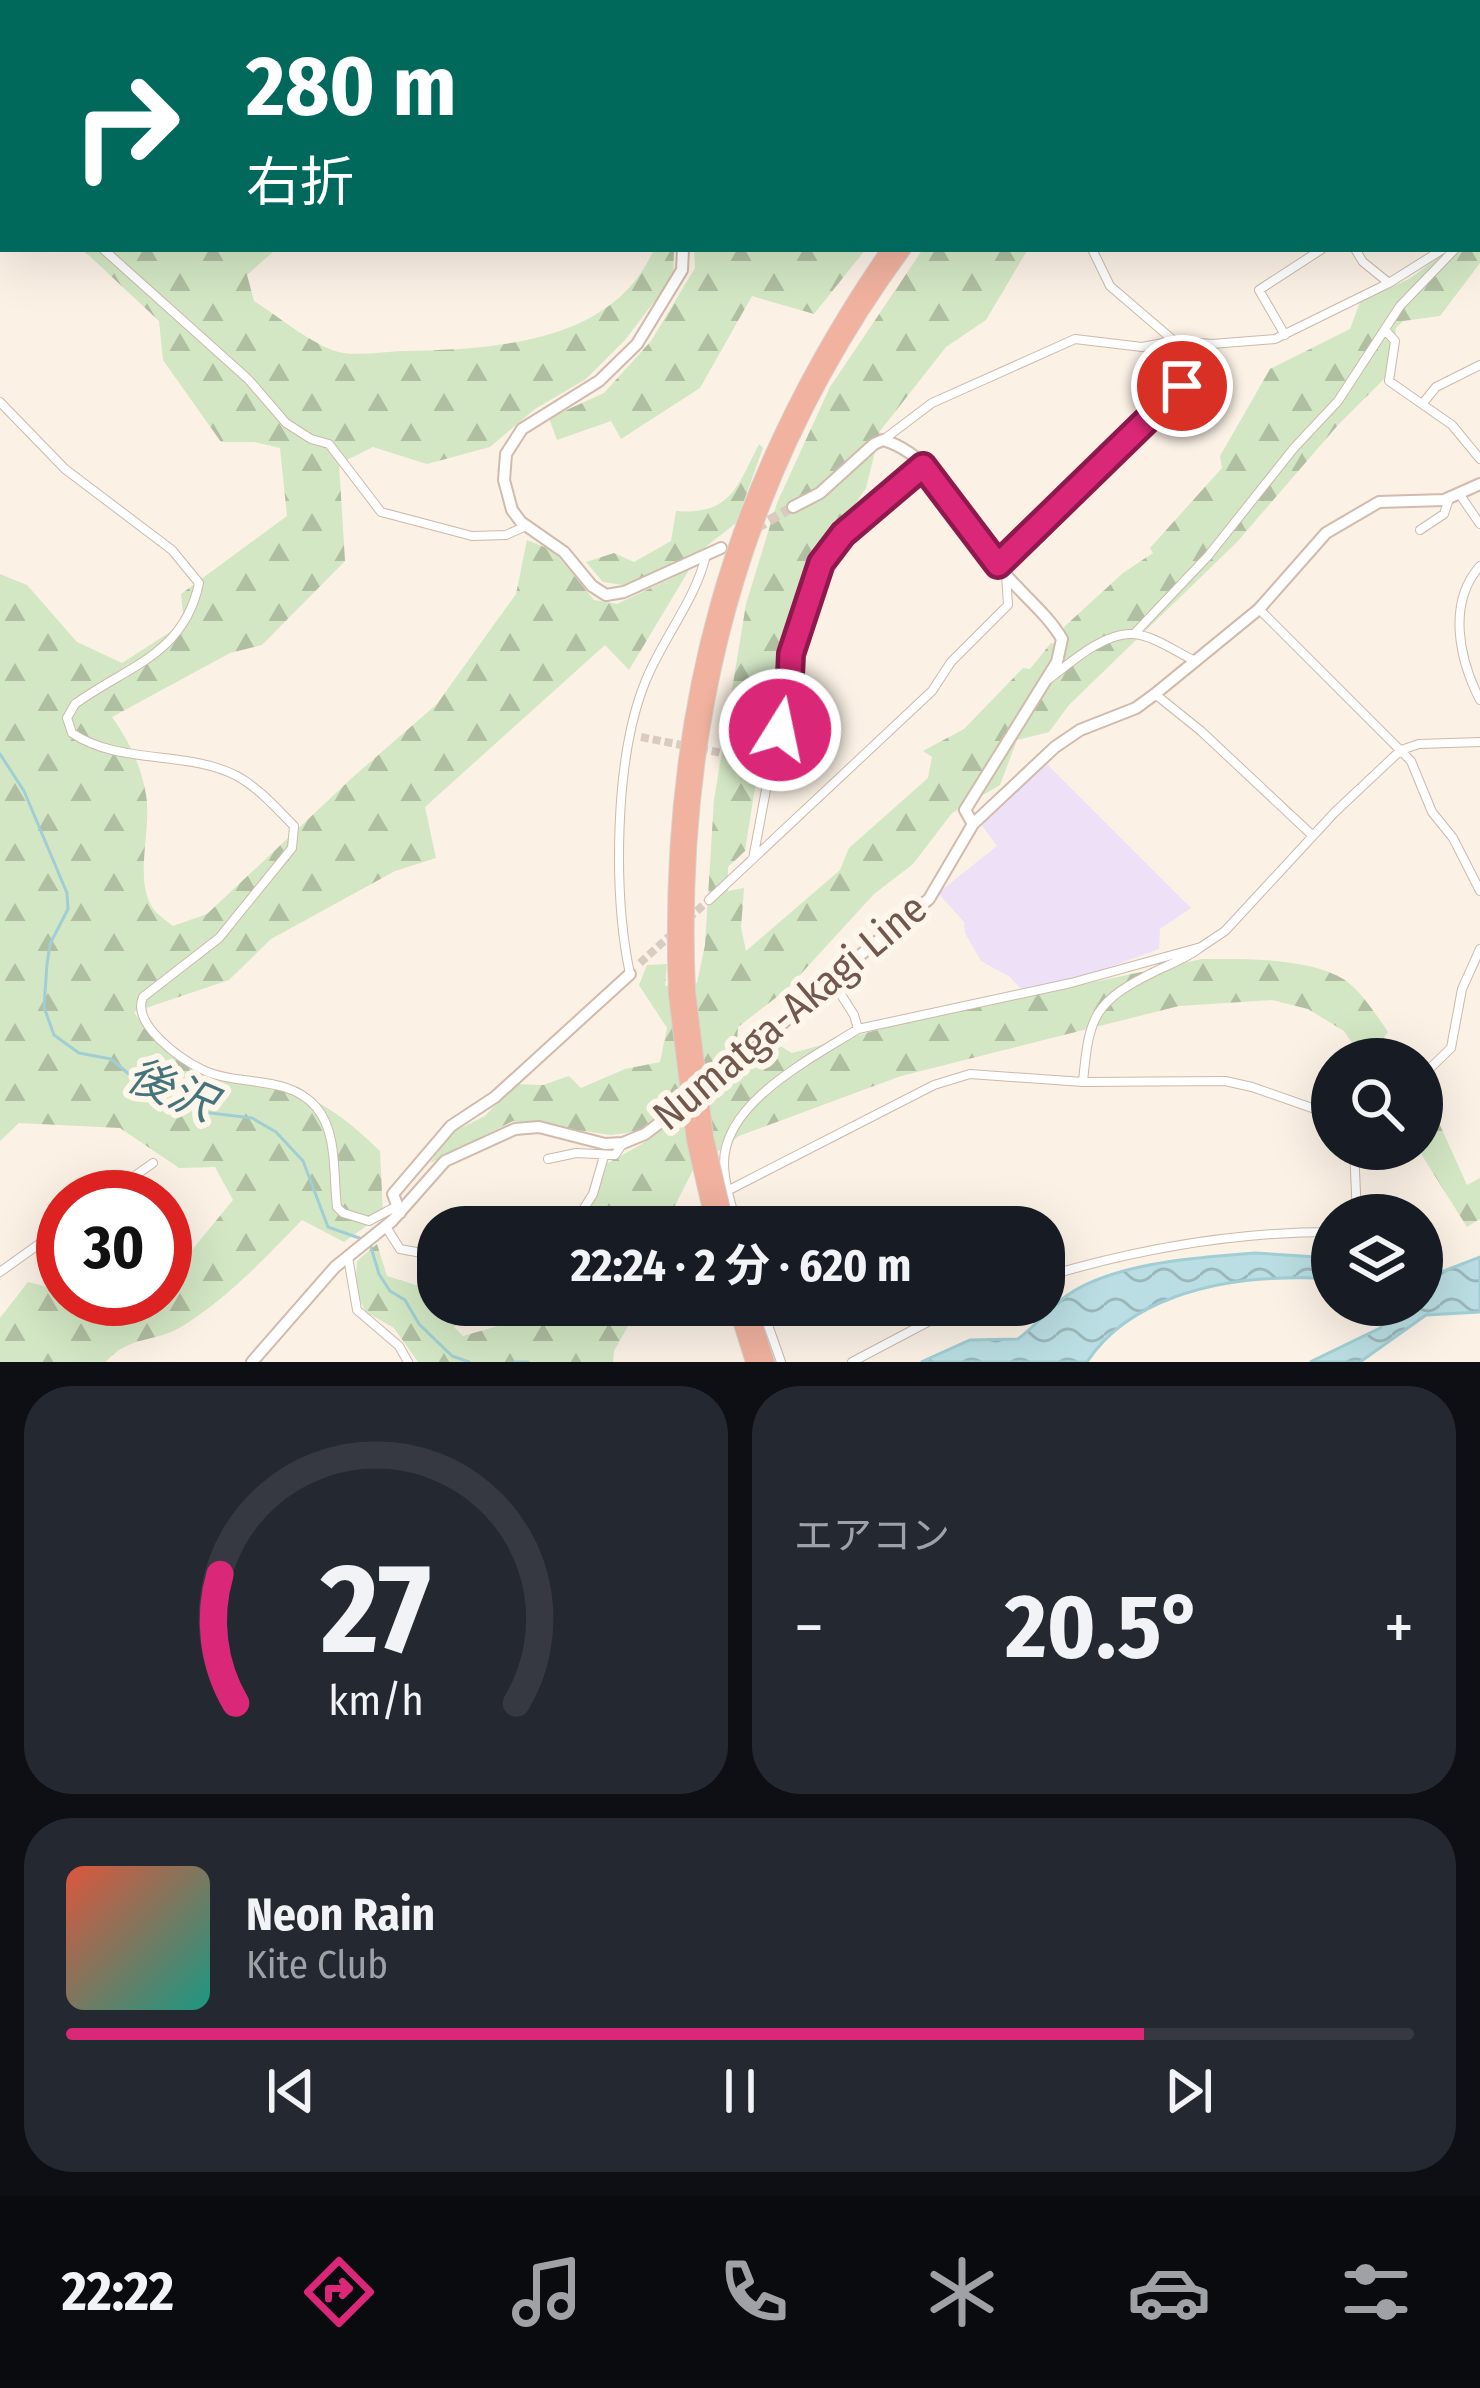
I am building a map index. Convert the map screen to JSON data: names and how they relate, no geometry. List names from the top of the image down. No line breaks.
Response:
{"streets":{"main road":["Numatga-Akagi Line"]},"water":["後沢"],"page":{"turn":["280 m","右折"],"limit":"30","trip":"22:24 · 2 分 · 620 m","tile":"エアコン","heat":["−","20.5°","+"],"song":["Neon Rain","Kite Club"],"tabs":"22:22","gauge":["27","km/h"]}}
